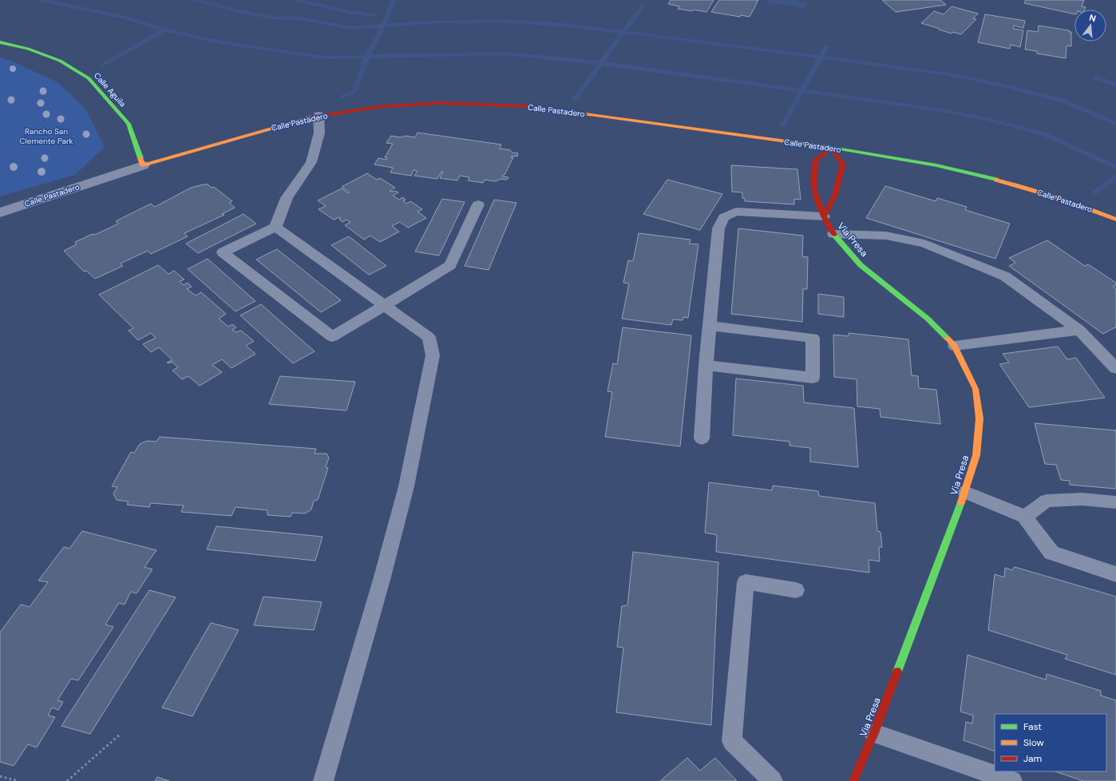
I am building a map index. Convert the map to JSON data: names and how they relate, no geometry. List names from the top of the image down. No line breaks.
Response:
{"streets":{"street":["Calle Aguila","Calle Pastadero","Via Presa"]},"crossings":[["Calle Aguila","Calle Pastadero"],["Calle Pastadero","Via Presa"]],"parks":["Rancho San Clemente Park"],"legend":["Fast","Slow","Jam"],"north":"top"}
